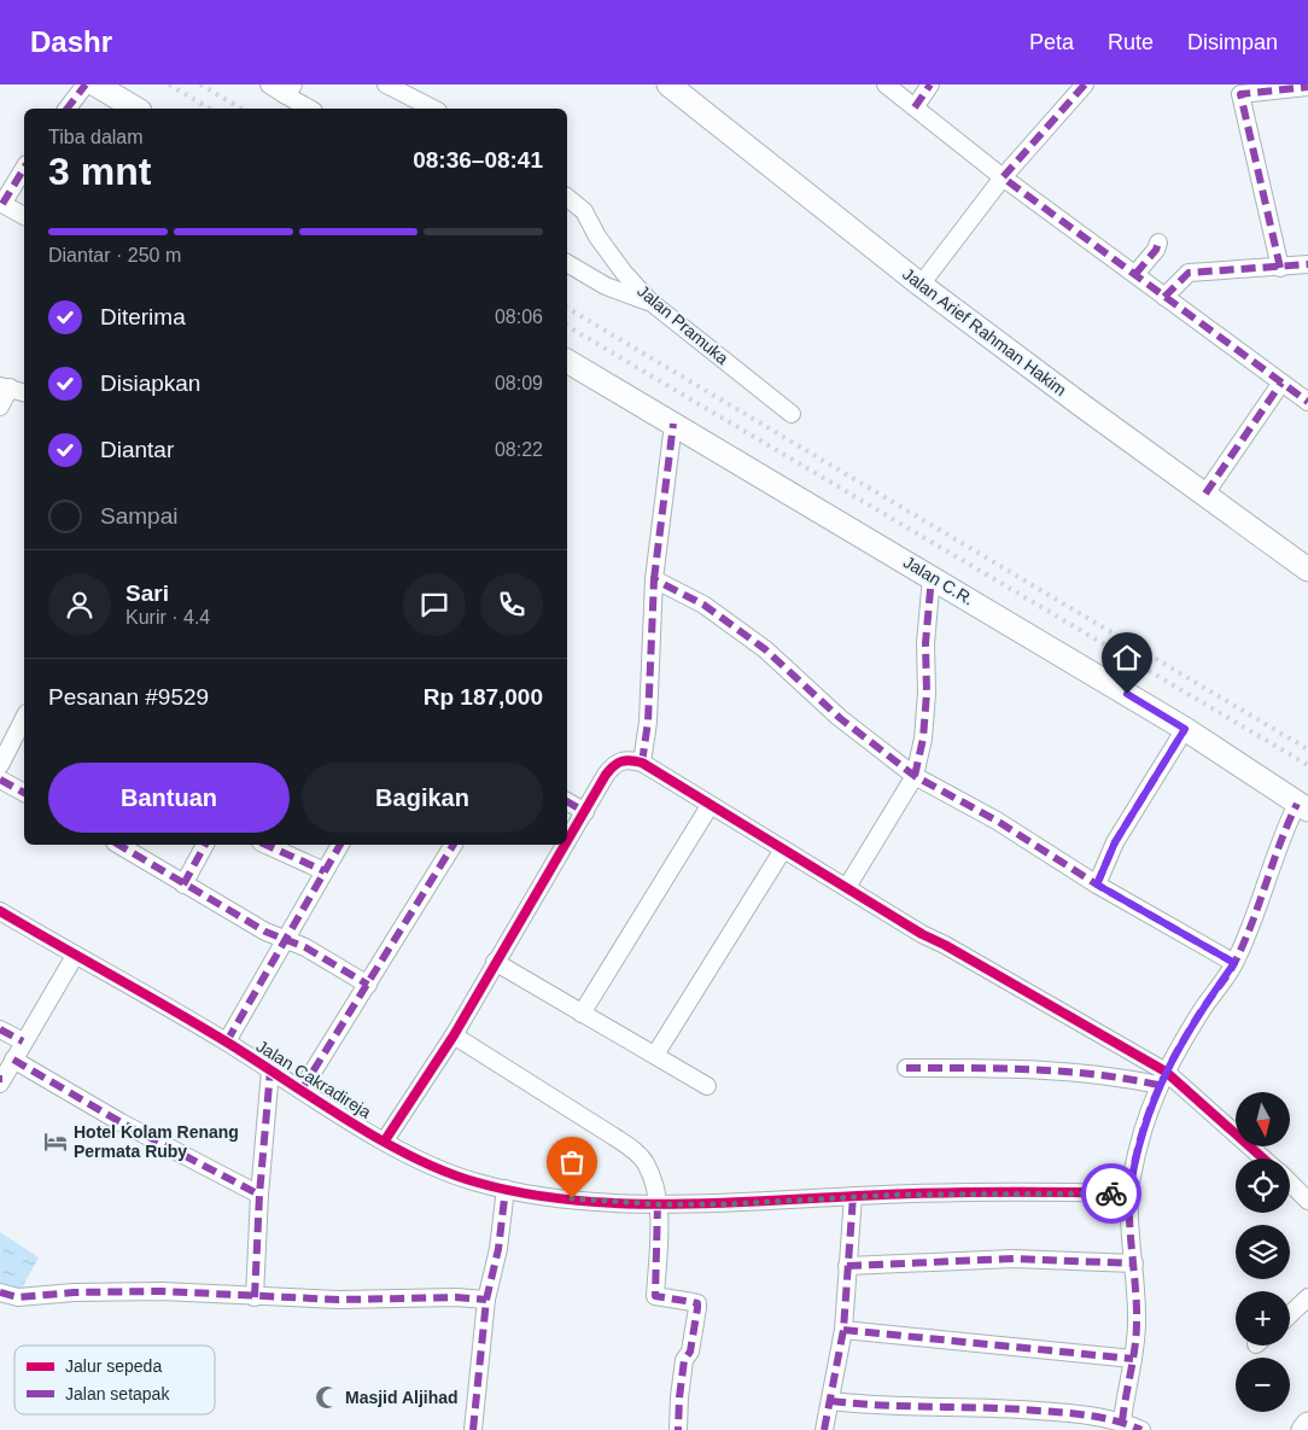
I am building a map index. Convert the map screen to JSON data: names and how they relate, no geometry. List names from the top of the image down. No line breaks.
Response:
{"streets":{"street":["Jalan Pramuka","Jalan Arief Rahman Hakim","Jalan C.R.","Jalan Cakradireja"]},"places":{"hotel":["Hotel Kolam Renang Permata Ruby"],"mosque":["Masjid Aljihad"]},"legend":["Jalur sepeda","Jalan setapak"],"north":"bottom","page":{"header":"Dashr","nav":["Peta","Rute","Disimpan"],"heading":["3 mnt","Tiba dalam","08:36–08:41"],"panel":["Sari","Kurir · 4.4","Pesanan #9529","Rp 187,000"],"bar":"Diantar · 250 m","list":[["Diterima","08:06"],["Disiapkan","08:09"],["Diantar","08:22"],"Sampai"],"buttons":["Bantuan","Bagikan"],"map_buttons":["+","−"]}}
